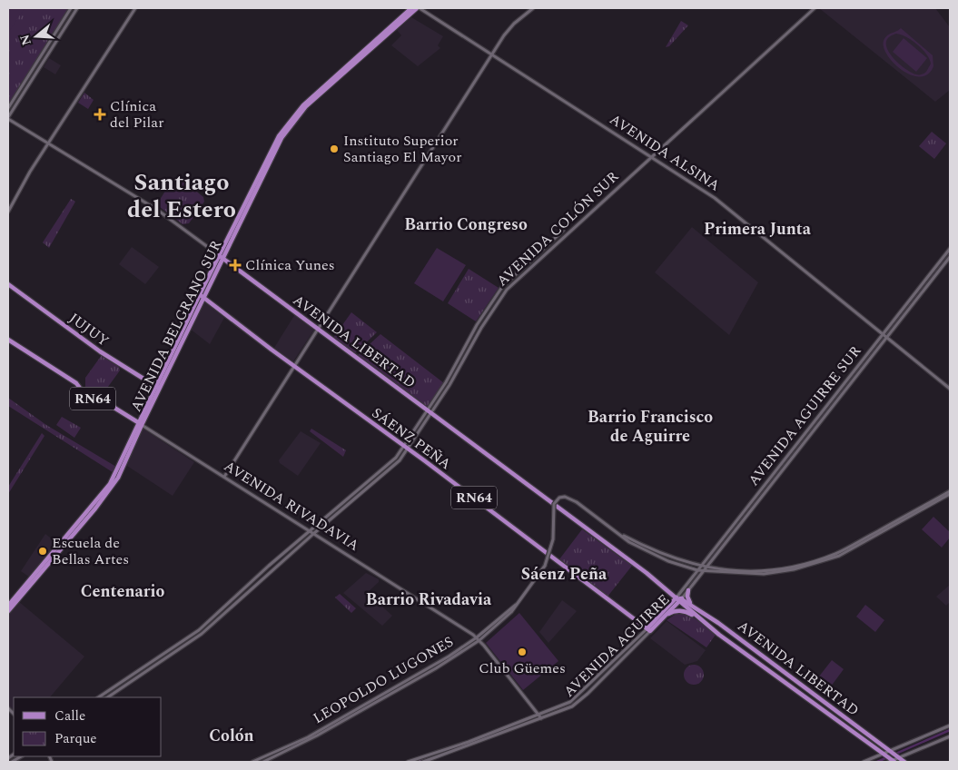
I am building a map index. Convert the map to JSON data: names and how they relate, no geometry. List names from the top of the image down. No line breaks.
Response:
{"streets":{"main road":["AVENIDA ALSINA","AVENIDA COLÓN SUR","AVENIDA BELGRANO SUR","JUJUY","AVENIDA LIBERTAD","RN64","AVENIDA AGUIRRE SUR","SÁENZ PEÑA","AVENIDA RIVADAVIA","AVENIDA AGUIRRE","LEOPOLDO LUGONES"]},"crossings":[["AVENIDA ALSINA","AVENIDA COLÓN SUR"],["AVENIDA ALSINA","AVENIDA BELGRANO SUR"],["AVENIDA ALSINA","AVENIDA AGUIRRE SUR"],["AVENIDA COLÓN SUR","AVENIDA LIBERTAD"],["AVENIDA COLÓN SUR","SÁENZ PEÑA"],["AVENIDA COLÓN SUR","AVENIDA RIVADAVIA"],["AVENIDA BELGRANO SUR","JUJUY"],["AVENIDA BELGRANO SUR","AVENIDA LIBERTAD"],["AVENIDA BELGRANO SUR","SÁENZ PEÑA"],["AVENIDA BELGRANO SUR","AVENIDA RIVADAVIA"],["AVENIDA LIBERTAD","AVENIDA AGUIRRE SUR"],["AVENIDA LIBERTAD","AVENIDA AGUIRRE"],["AVENIDA AGUIRRE SUR","AVENIDA AGUIRRE"],["AVENIDA AGUIRRE SUR","LEOPOLDO LUGONES"],["SÁENZ PEÑA","AVENIDA AGUIRRE"],["AVENIDA RIVADAVIA","AVENIDA AGUIRRE"],["AVENIDA RIVADAVIA","LEOPOLDO LUGONES"]],"districts":["Santiago del Estero","Barrio Congreso","Primera Junta","Barrio Francisco de Aguirre","Sáenz Peña","Centenario","Barrio Rivadavia","Colón"],"places":{"health":["Clínica del Pilar","Clínica Yunes"],"other":["Instituto Superior Santiago El Mayor","Escuela de Bellas Artes","Club Güemes"]},"legend":["Calle","Parque"],"north":"left"}
